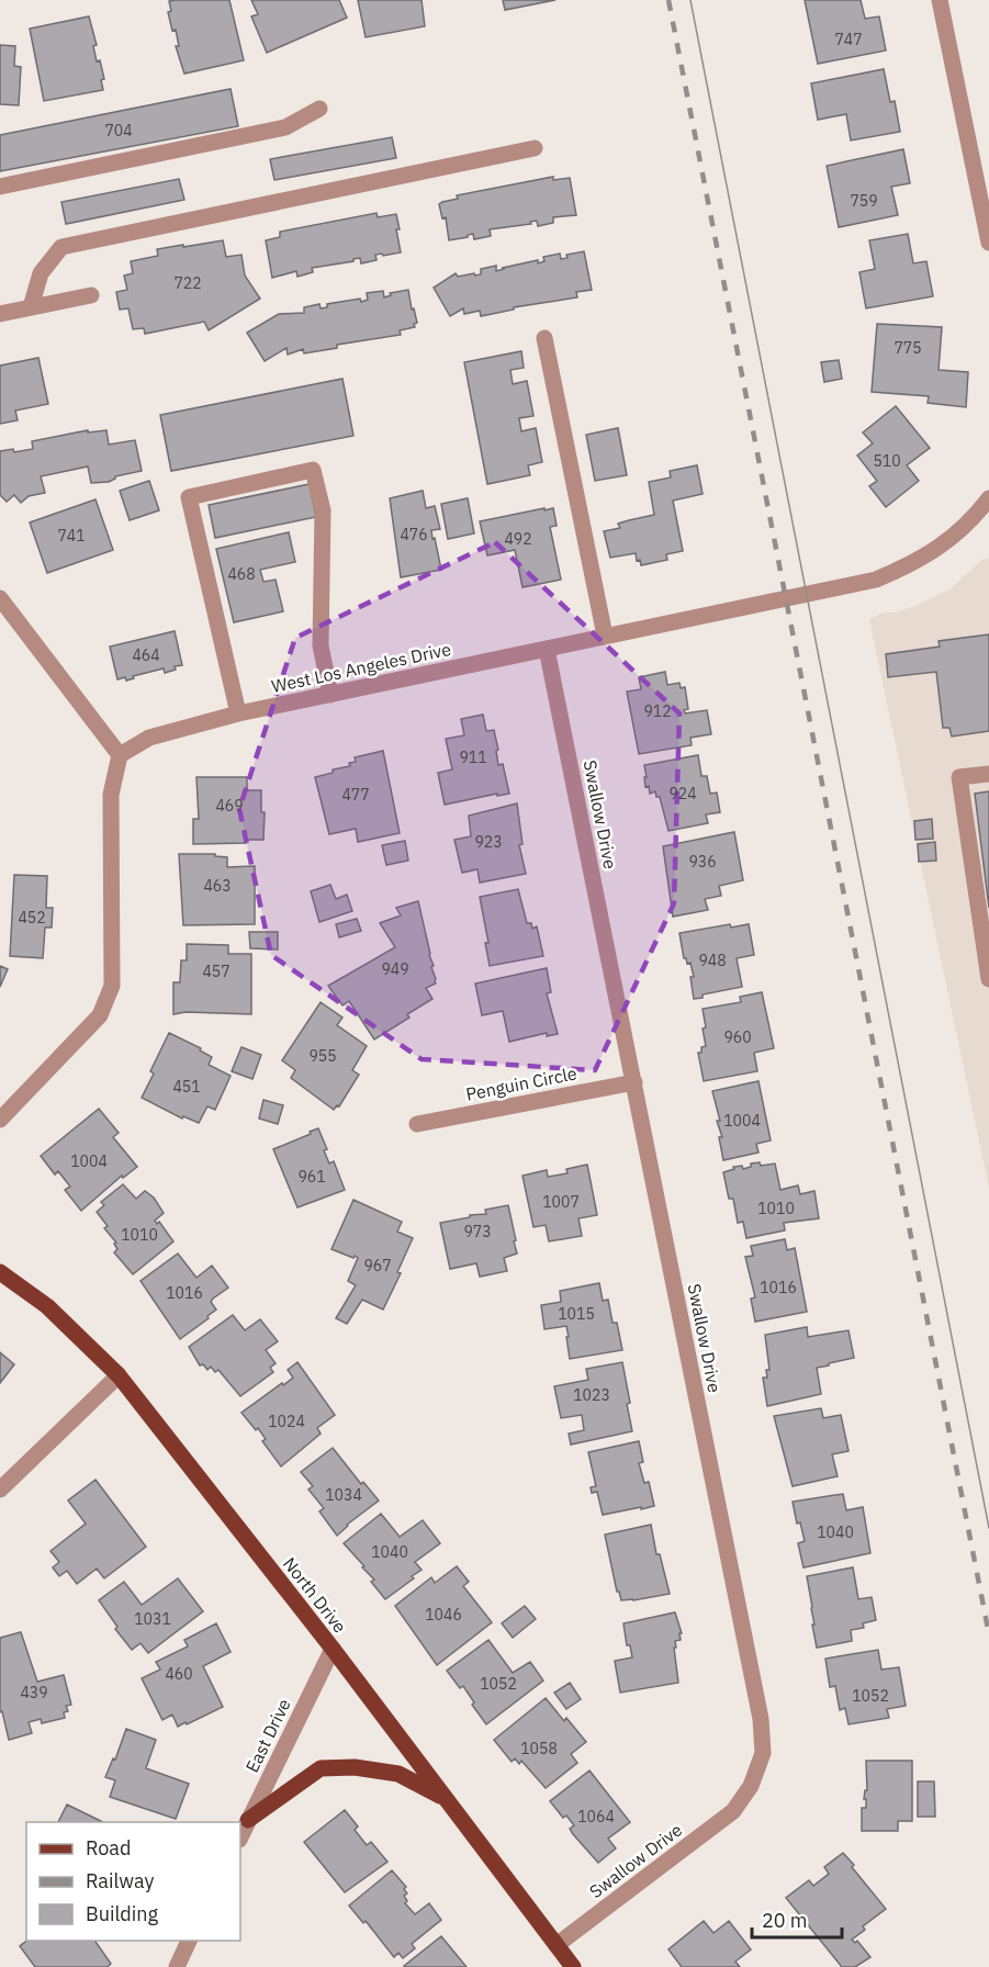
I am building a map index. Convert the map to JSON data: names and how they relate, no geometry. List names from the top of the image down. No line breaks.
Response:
{"streets":{"main road":["North Drive"],"street":["West Los Angeles Drive","Swallow Drive","Penguin Circle","East Drive"]},"crossings":[["West Los Angeles Drive","Swallow Drive"],["Swallow Drive","Penguin Circle"],["Swallow Drive","North Drive"],["North Drive","East Drive"]],"house_numbers":["747","704","759","722","775","510","476","741","492","468","464","912","911","924","477","469","923","936","463","452","948","949","457","960","955","451","1004","1004","961","1007","1010","973","1010","967","1016","1016","1015","1023","1024","1034","1040","1040","1046","1031","460","1052","439","1052","1058","1064"],"legend":["Road","Railway","Building"],"scale_bar":"20 m"}
